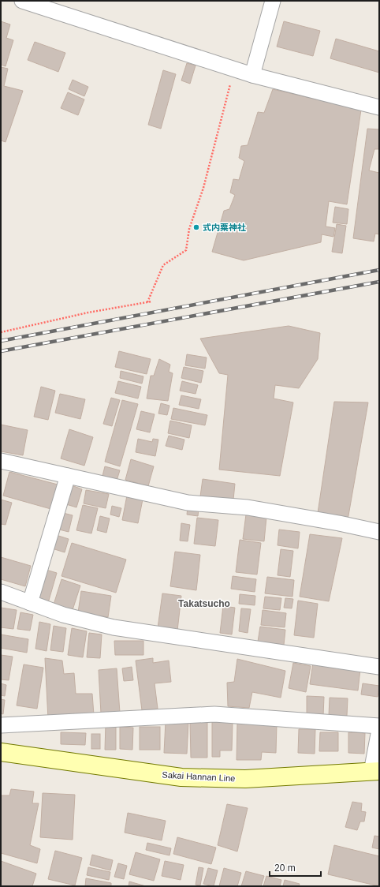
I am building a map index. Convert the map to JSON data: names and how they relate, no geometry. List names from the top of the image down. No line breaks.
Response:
{"streets":{"main road":["Sakai Hannan Line"]},"districts":["Takatsucho"],"places":["式内粟神社"],"scale_bar":"20 m"}
